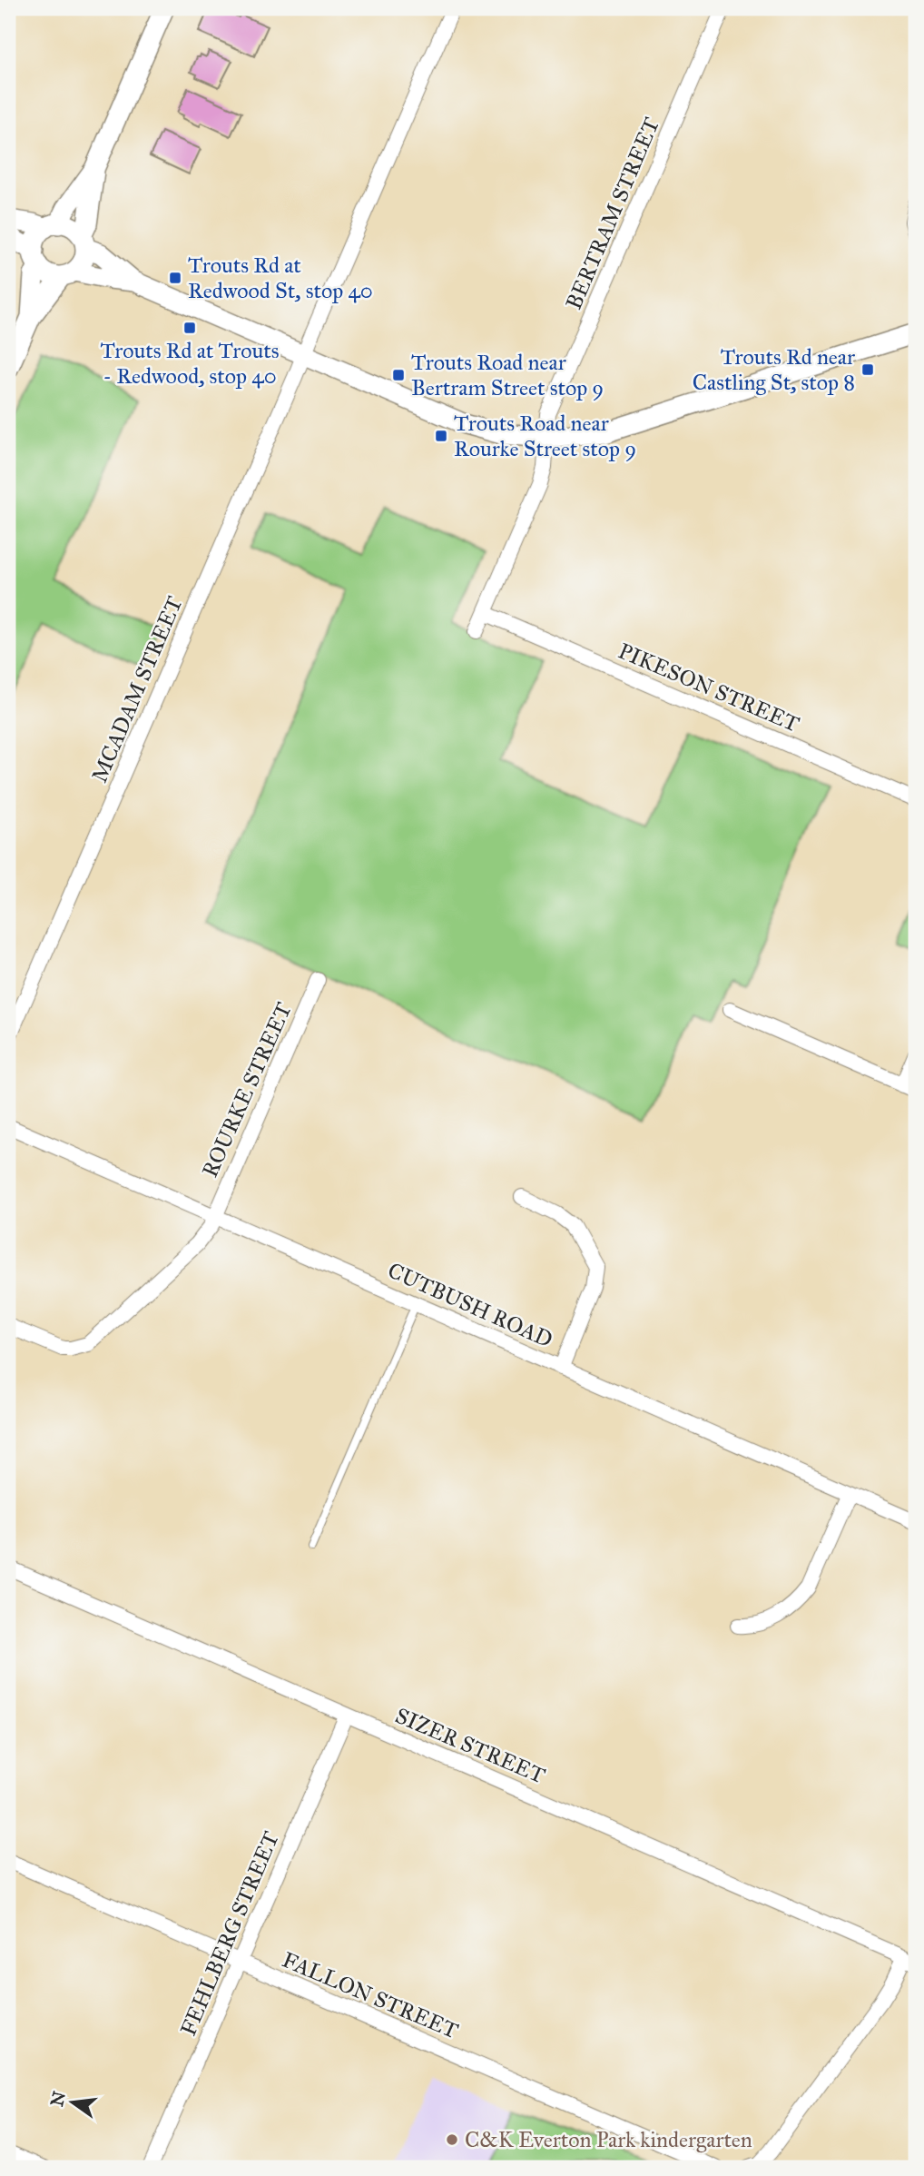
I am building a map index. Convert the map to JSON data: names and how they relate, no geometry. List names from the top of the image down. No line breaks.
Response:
{"streets":{"street":["BERTRAM STREET","PIKESON STREET","MCADAM STREET","ROURKE STREET","CUTBUSH ROAD","SIZER STREET","FEHLBERG STREET","FALLON STREET"]},"crossings":[["ROURKE STREET","CUTBUSH ROAD"],["SIZER STREET","FEHLBERG STREET"],["FEHLBERG STREET","FALLON STREET"]],"places":{"transit":["Trouts Rd at Redwood St, stop 40","Trouts Rd at Trouts - Redwood, stop 40","Trouts Rd near Castling St, stop 8","Trouts Road near Bertram Street stop 9","Trouts Road near Rourke Street stop 9"],"other":["C&K Everton Park kindergarten"]},"north":"left"}
